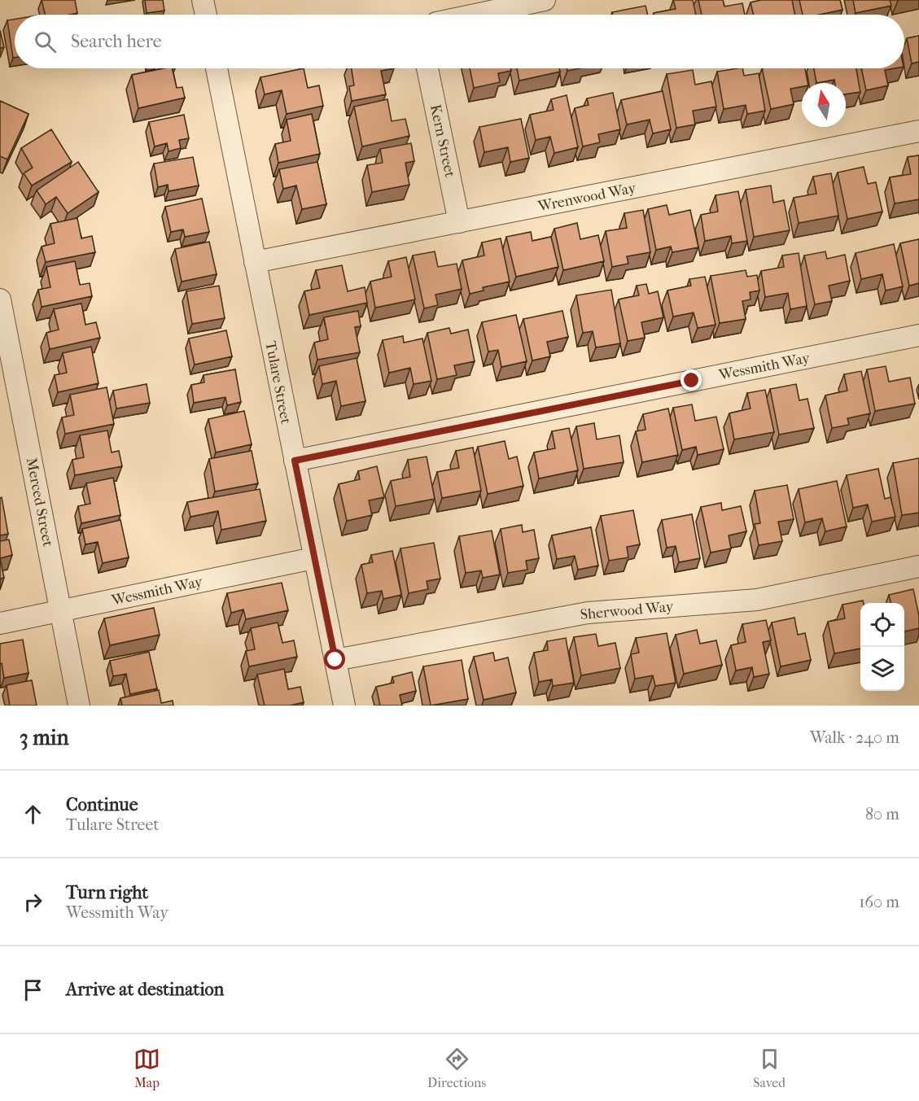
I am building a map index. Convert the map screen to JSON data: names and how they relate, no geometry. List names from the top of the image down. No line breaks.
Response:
{"streets":{"street":["Kern Street","Wrenwood Way","Wessmith Way","Tulare Street","Merced Street","Sherwood Way"]},"crossings":[["Kern Street","Wrenwood Way"],["Wrenwood Way","Tulare Street"],["Wessmith Way","Tulare Street"],["Wessmith Way","Merced Street"],["Tulare Street","Sherwood Way"]],"north":"top","page":{"search":"Search here","heading":["3 min","Walk · 240 m"],"list":[["Continue","Tulare Street","80 m"],["Turn right","Wessmith Way","160 m"],"Arrive at destination"],"nav":["Map","Directions","Saved"]}}
